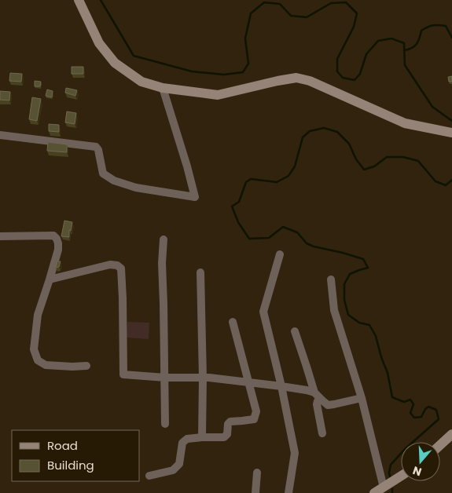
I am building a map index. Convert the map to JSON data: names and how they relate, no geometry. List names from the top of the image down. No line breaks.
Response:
{"legend":["Road","Building"],"north":"bottom"}
